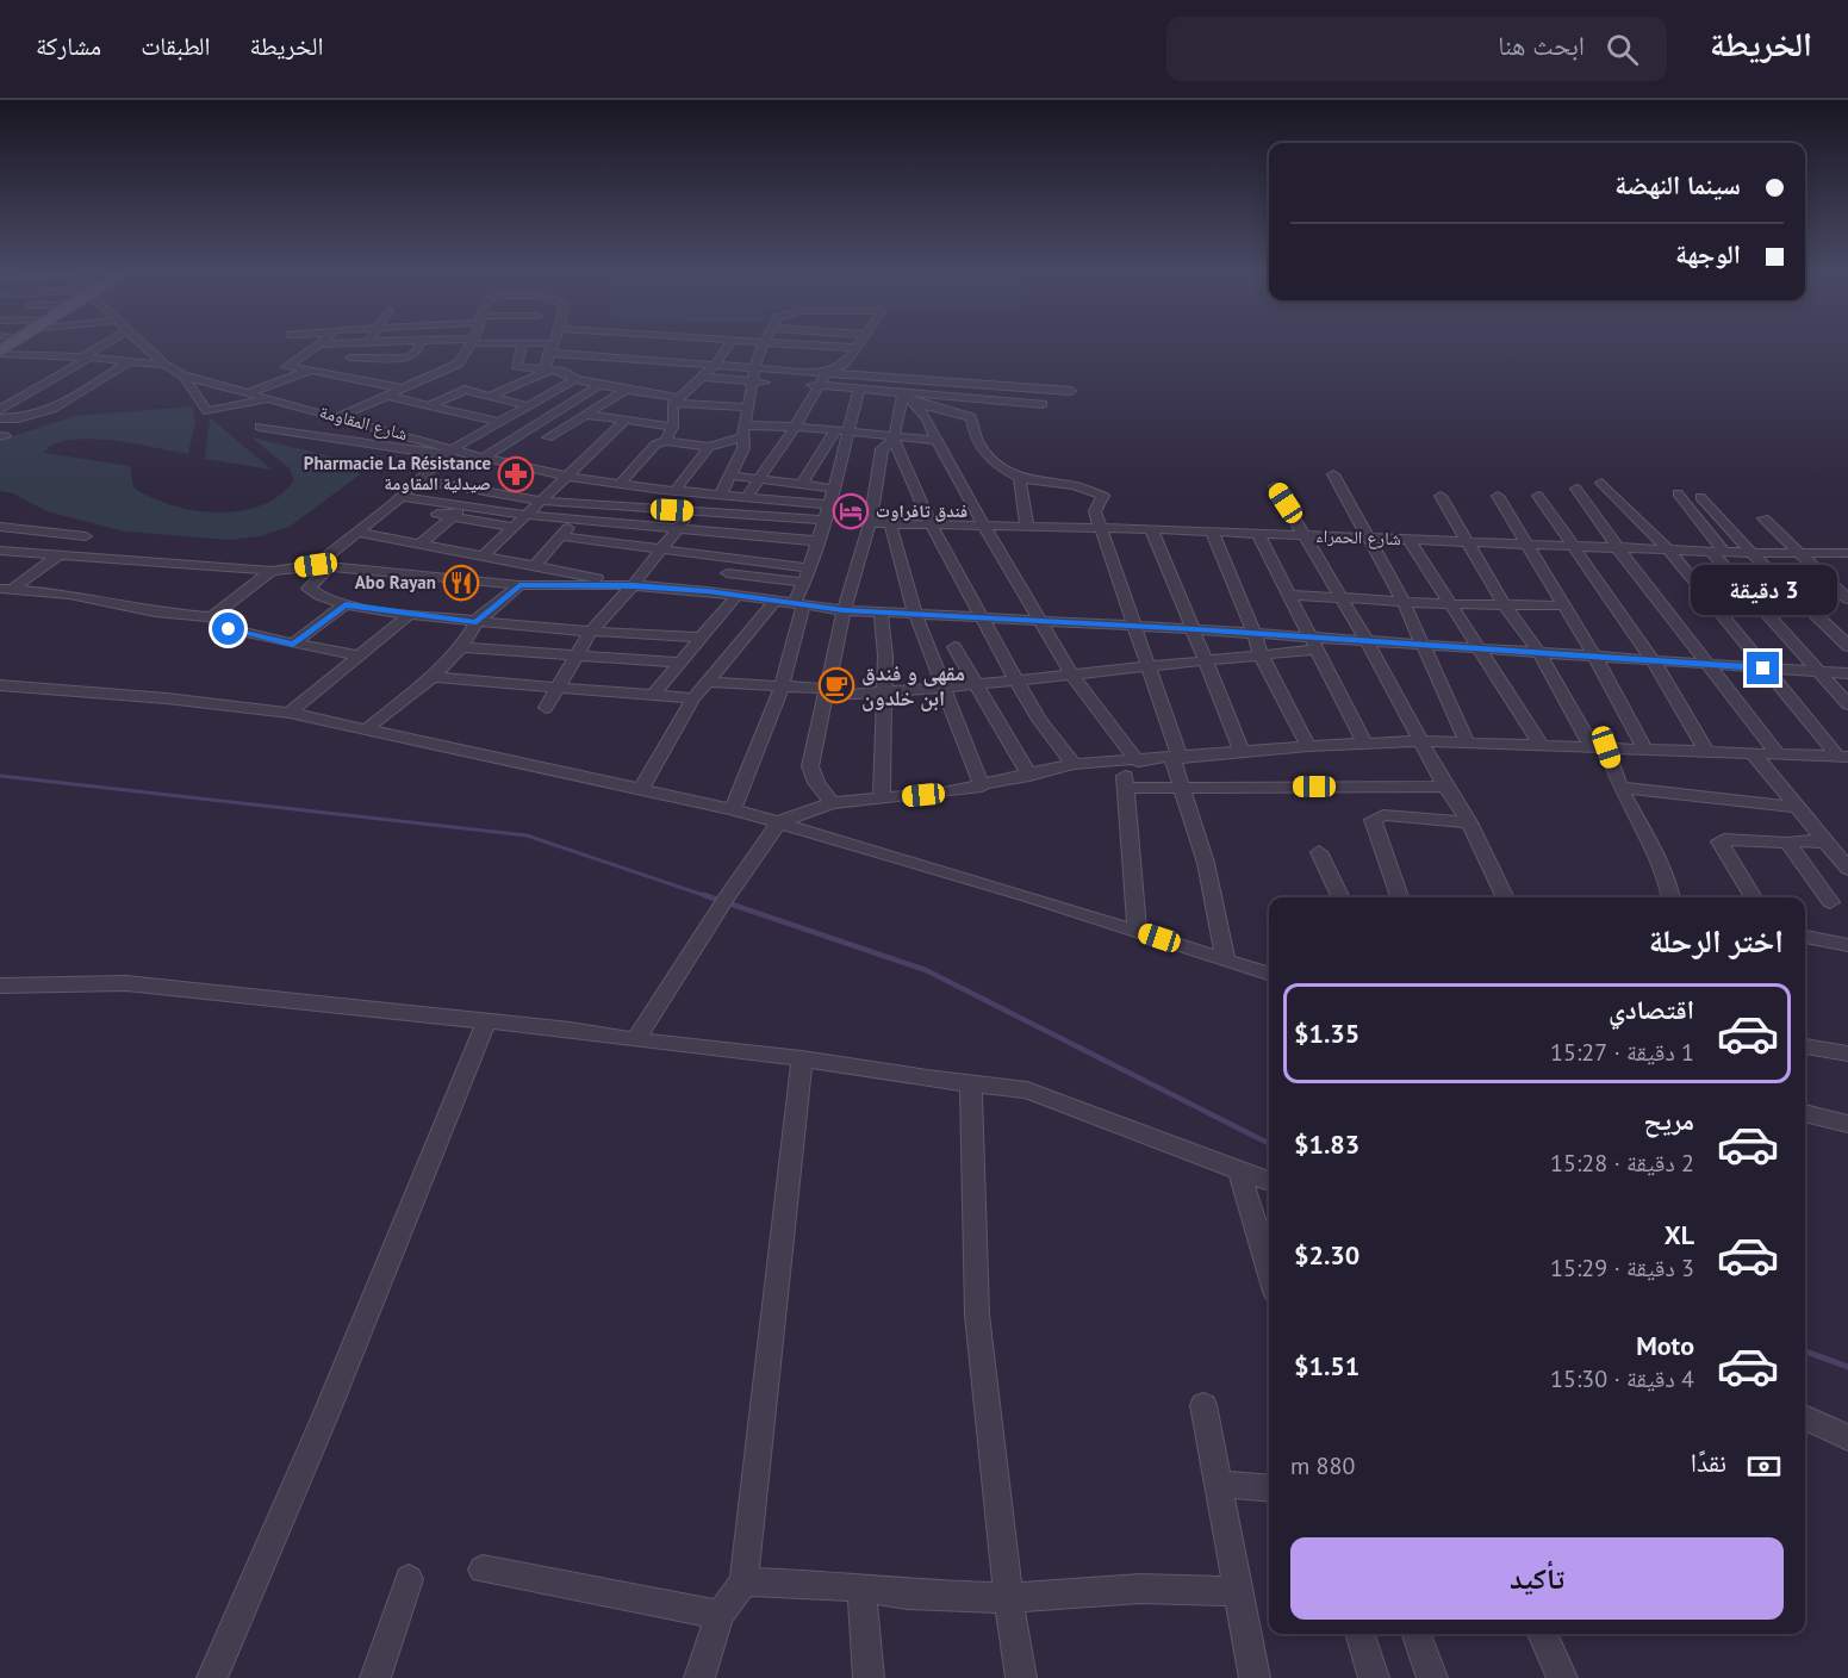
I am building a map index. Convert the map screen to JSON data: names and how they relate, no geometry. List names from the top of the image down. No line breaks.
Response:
{"streets":{"street":["شارع المقاومة","شارع الحمراء"]},"places":{"pharmacy":["Pharmacie La Résistance صيدلية المقاومة"],"hotel":["فندق تافراوت"],"restaurant":["Abo Rayan"],"cafe":["مقهى و فندق ابن خلدون"]},"page":{"header":"الخريطة","search":"ابحث هنا","nav":["الخريطة","الطبقات","مشاركة"],"banner":["سينما النهضة","الوجهة"],"bubble":"3 دقيقة","heading":"اختر الرحلة","list":[{"name":"اقتصادي","note":"1 دقيقة · 15:27","value":"$1.35"},{"name":"مريح","note":"2 دقيقة · 15:28","value":"$1.83"},{"name":"XL","note":"3 دقيقة · 15:29","value":"$2.30"},{"name":"Moto","note":"4 دقيقة · 15:30","value":"$1.51"}],"pay":["نقدًا","880 m"],"buttons":"تأكيد"}}
